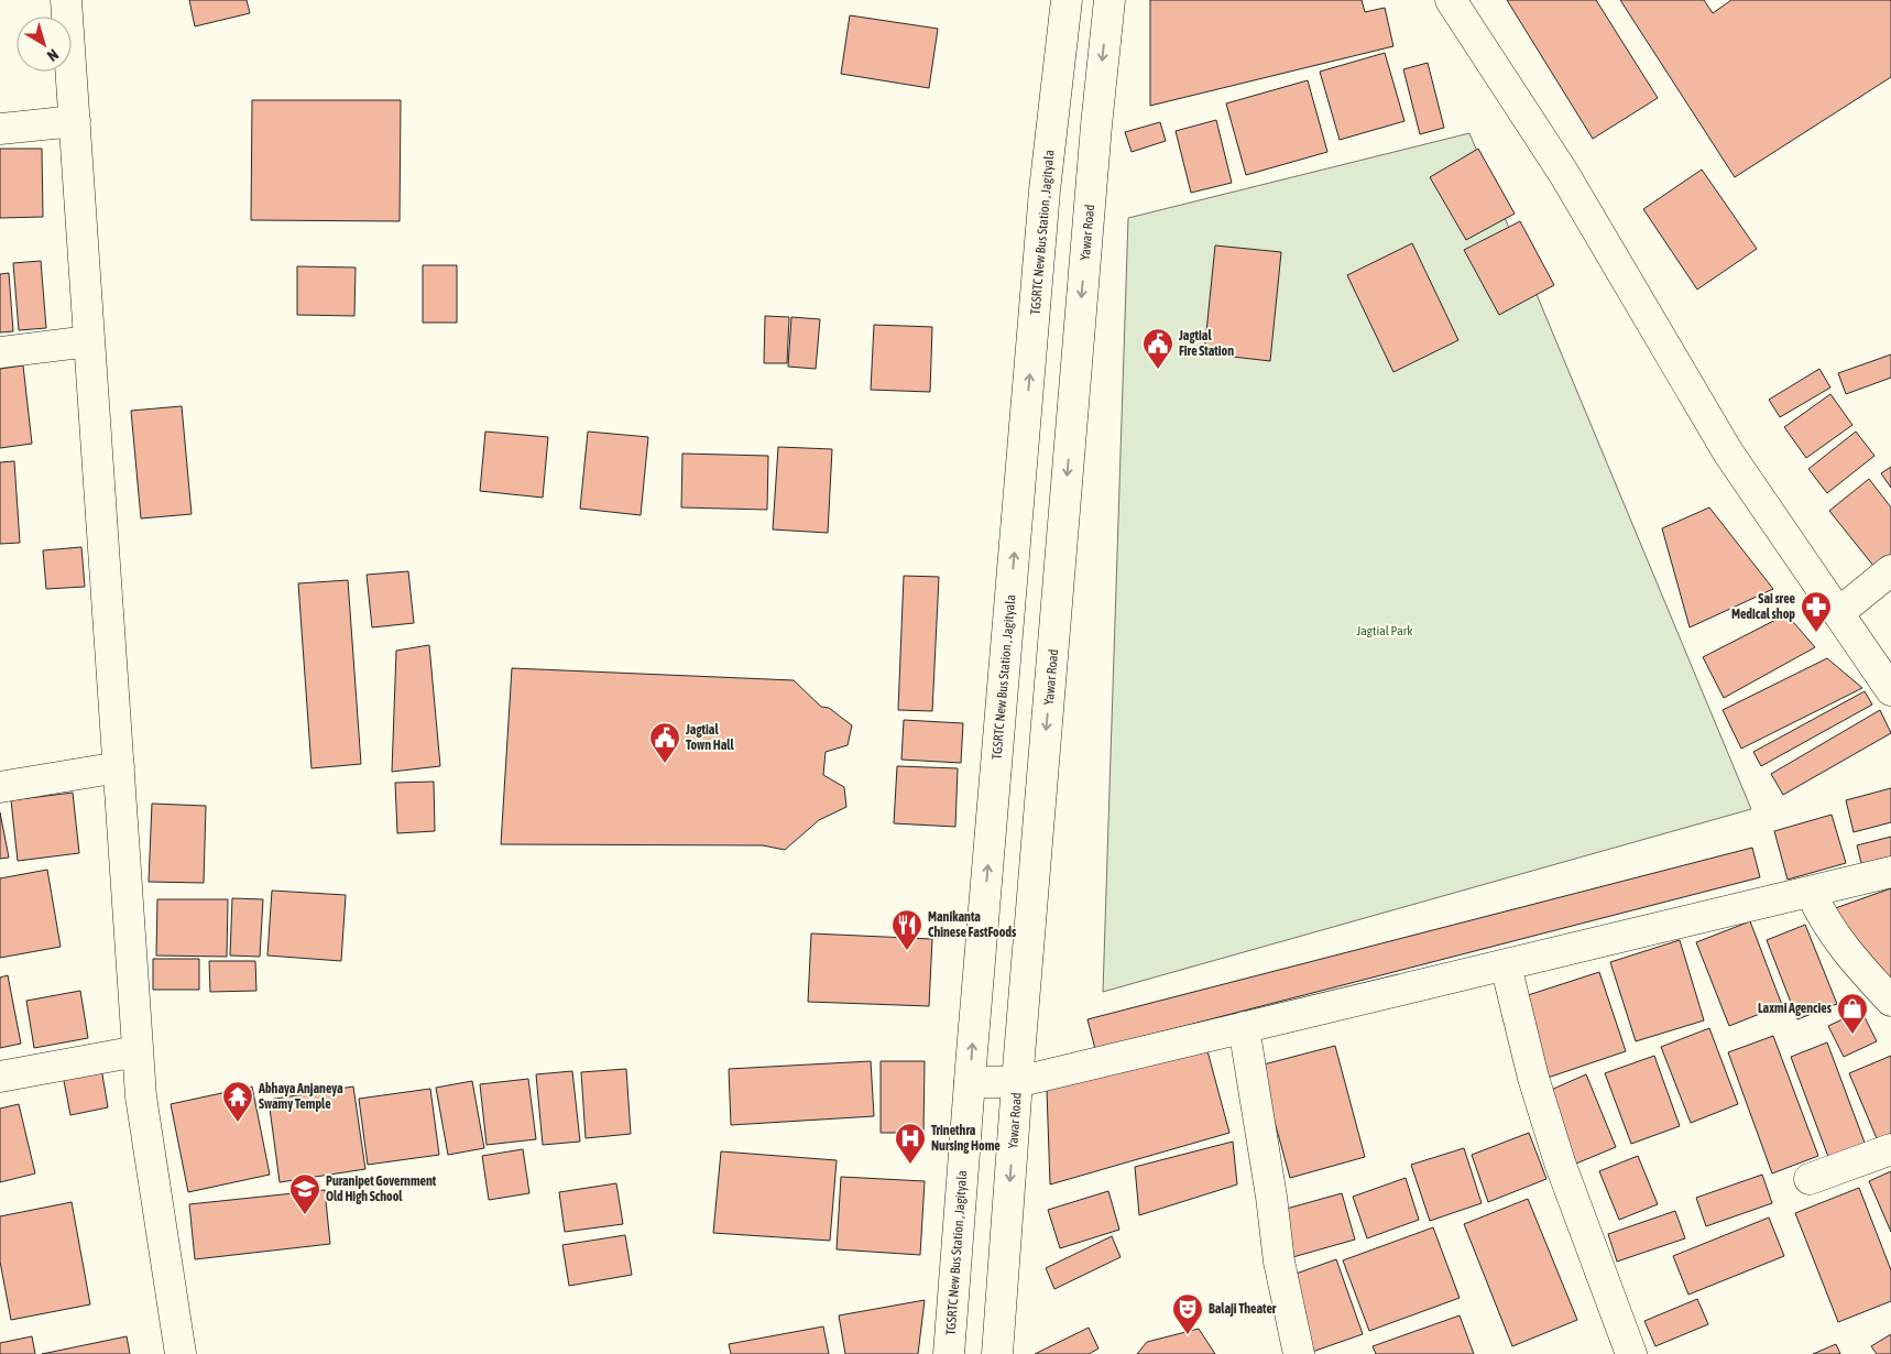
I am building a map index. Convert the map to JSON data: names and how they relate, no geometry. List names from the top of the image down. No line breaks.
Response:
{"streets":{"main road":["TGSRTC New Bus Station , Jagityala","Yawar Road"]},"one_way":["TGSRTC New Bus Station , Jagityala","Yawar Road"],"parks":["Jagtial Park"],"places":{"public building":["Jagtial Fire Station","Jagtial Town Hall"],"pharmacy":["Sai sree Medical shop"],"restaurant":["Manikanta Chinese FastFoods"],"shop":["Laxmi Agencies"],"temple":["Abhaya Anjaneya Swamy Temple"],"hospital":["Trinethra Nursing Home"],"school or university":["Puranipet Government Old High School"],"theatre":["Balaji Theater"]},"north":"bottom right"}
